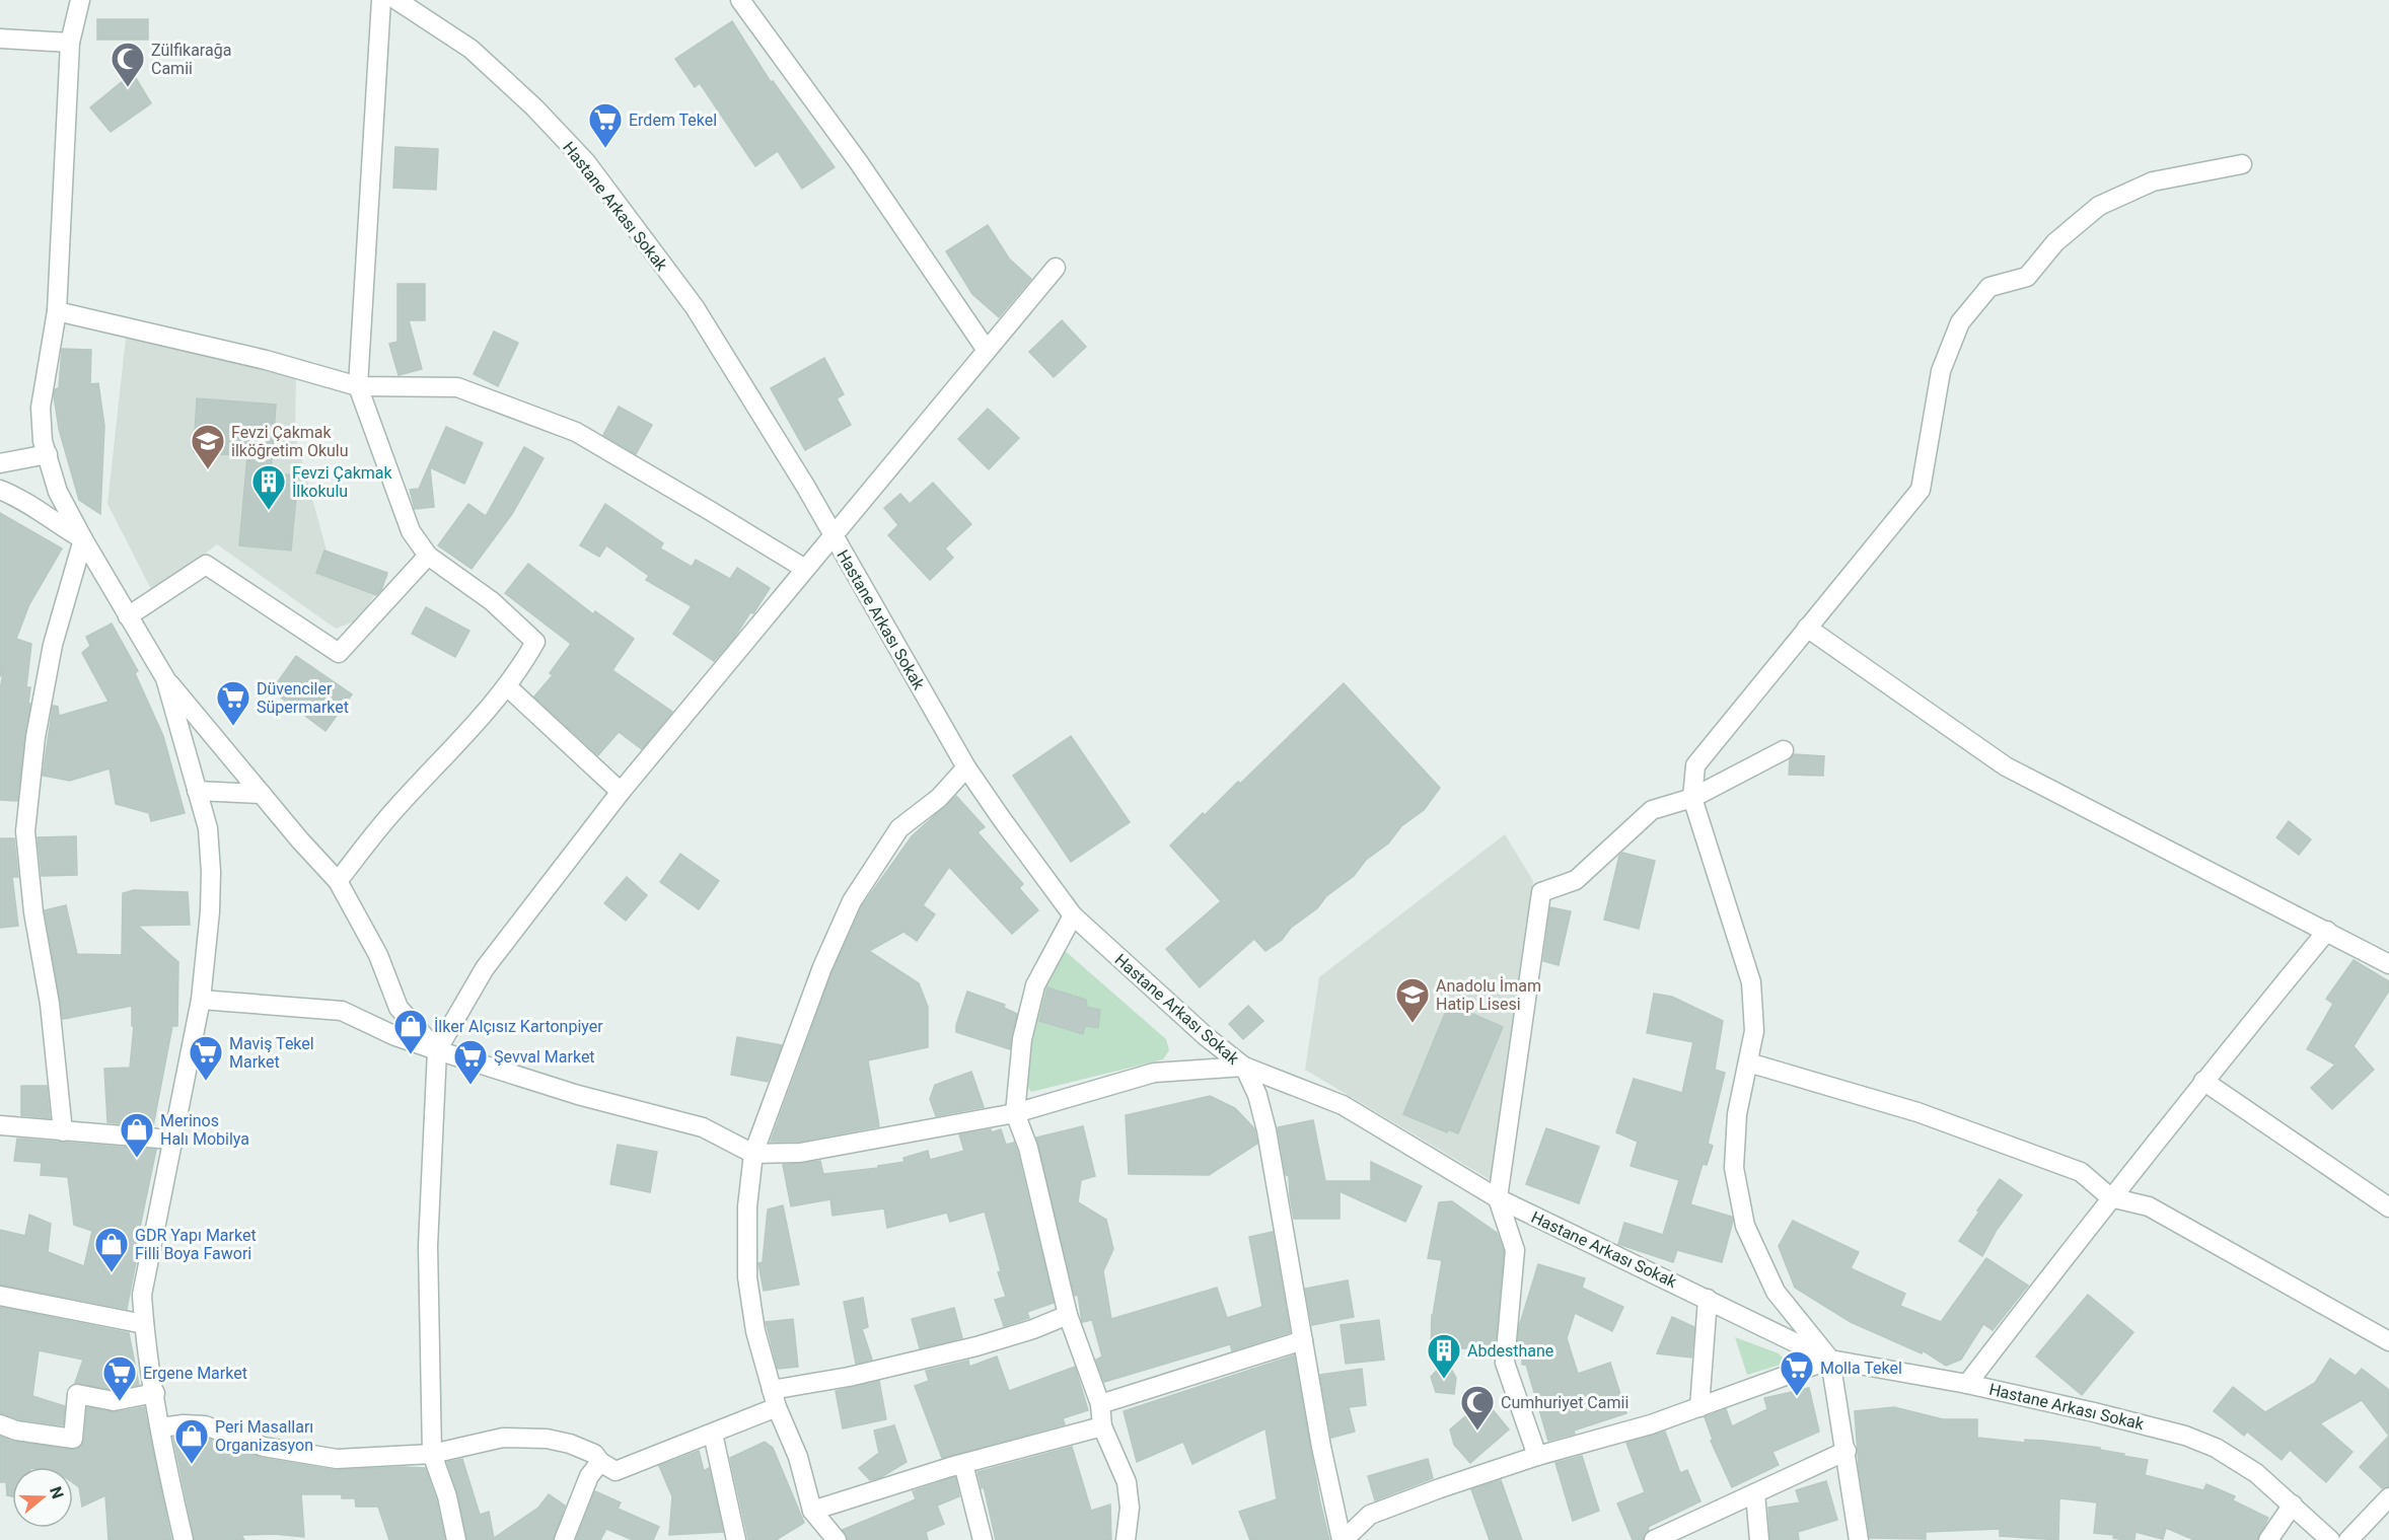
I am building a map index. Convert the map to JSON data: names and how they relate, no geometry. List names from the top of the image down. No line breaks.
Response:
{"streets":{"street":["Hastane Arkası Sokak"]},"places":{"mosque":["Zülfikarağa Camii","Cumhuriyet Camii"],"supermarket":["Erdem Tekel","Düvenciler Süpermarket","Maviş Tekel Market","Şevval Market","Molla Tekel","Ergene Market"],"school or university":["Fevzi Çakmak ilköğretim Okulu","Anadolu İmam Hatip Lisesi"],"building":["Fevzi Çakmak İlkokulu","Abdesthane"],"shop":["İlker Alçısız Kartonpiyer","Merinos Halı Mobilya","GDR Yapı Market Filli Boya Fawori","Peri Masalları Organizasyon"]},"north":"right"}
